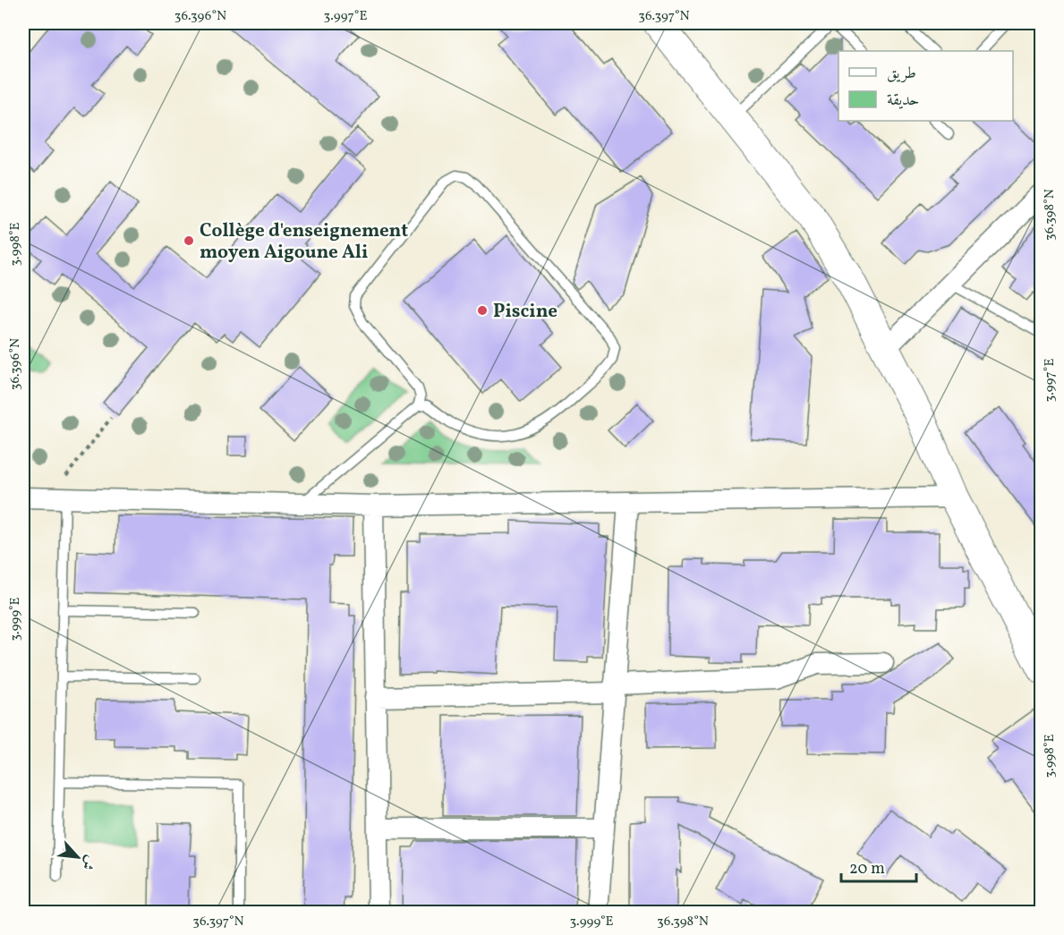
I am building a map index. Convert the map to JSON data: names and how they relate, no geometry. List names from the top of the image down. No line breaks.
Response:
{"places":["Collège d'enseignement moyen Aigoune Ali","Piscine"],"legend":["طريق","حديقة"],"scale_bar":"20 m","north":"bottom right","coordinates":["36.396°N","3.997°E","36.397°N","36.398°N","3.998°E","3.999°E"]}
